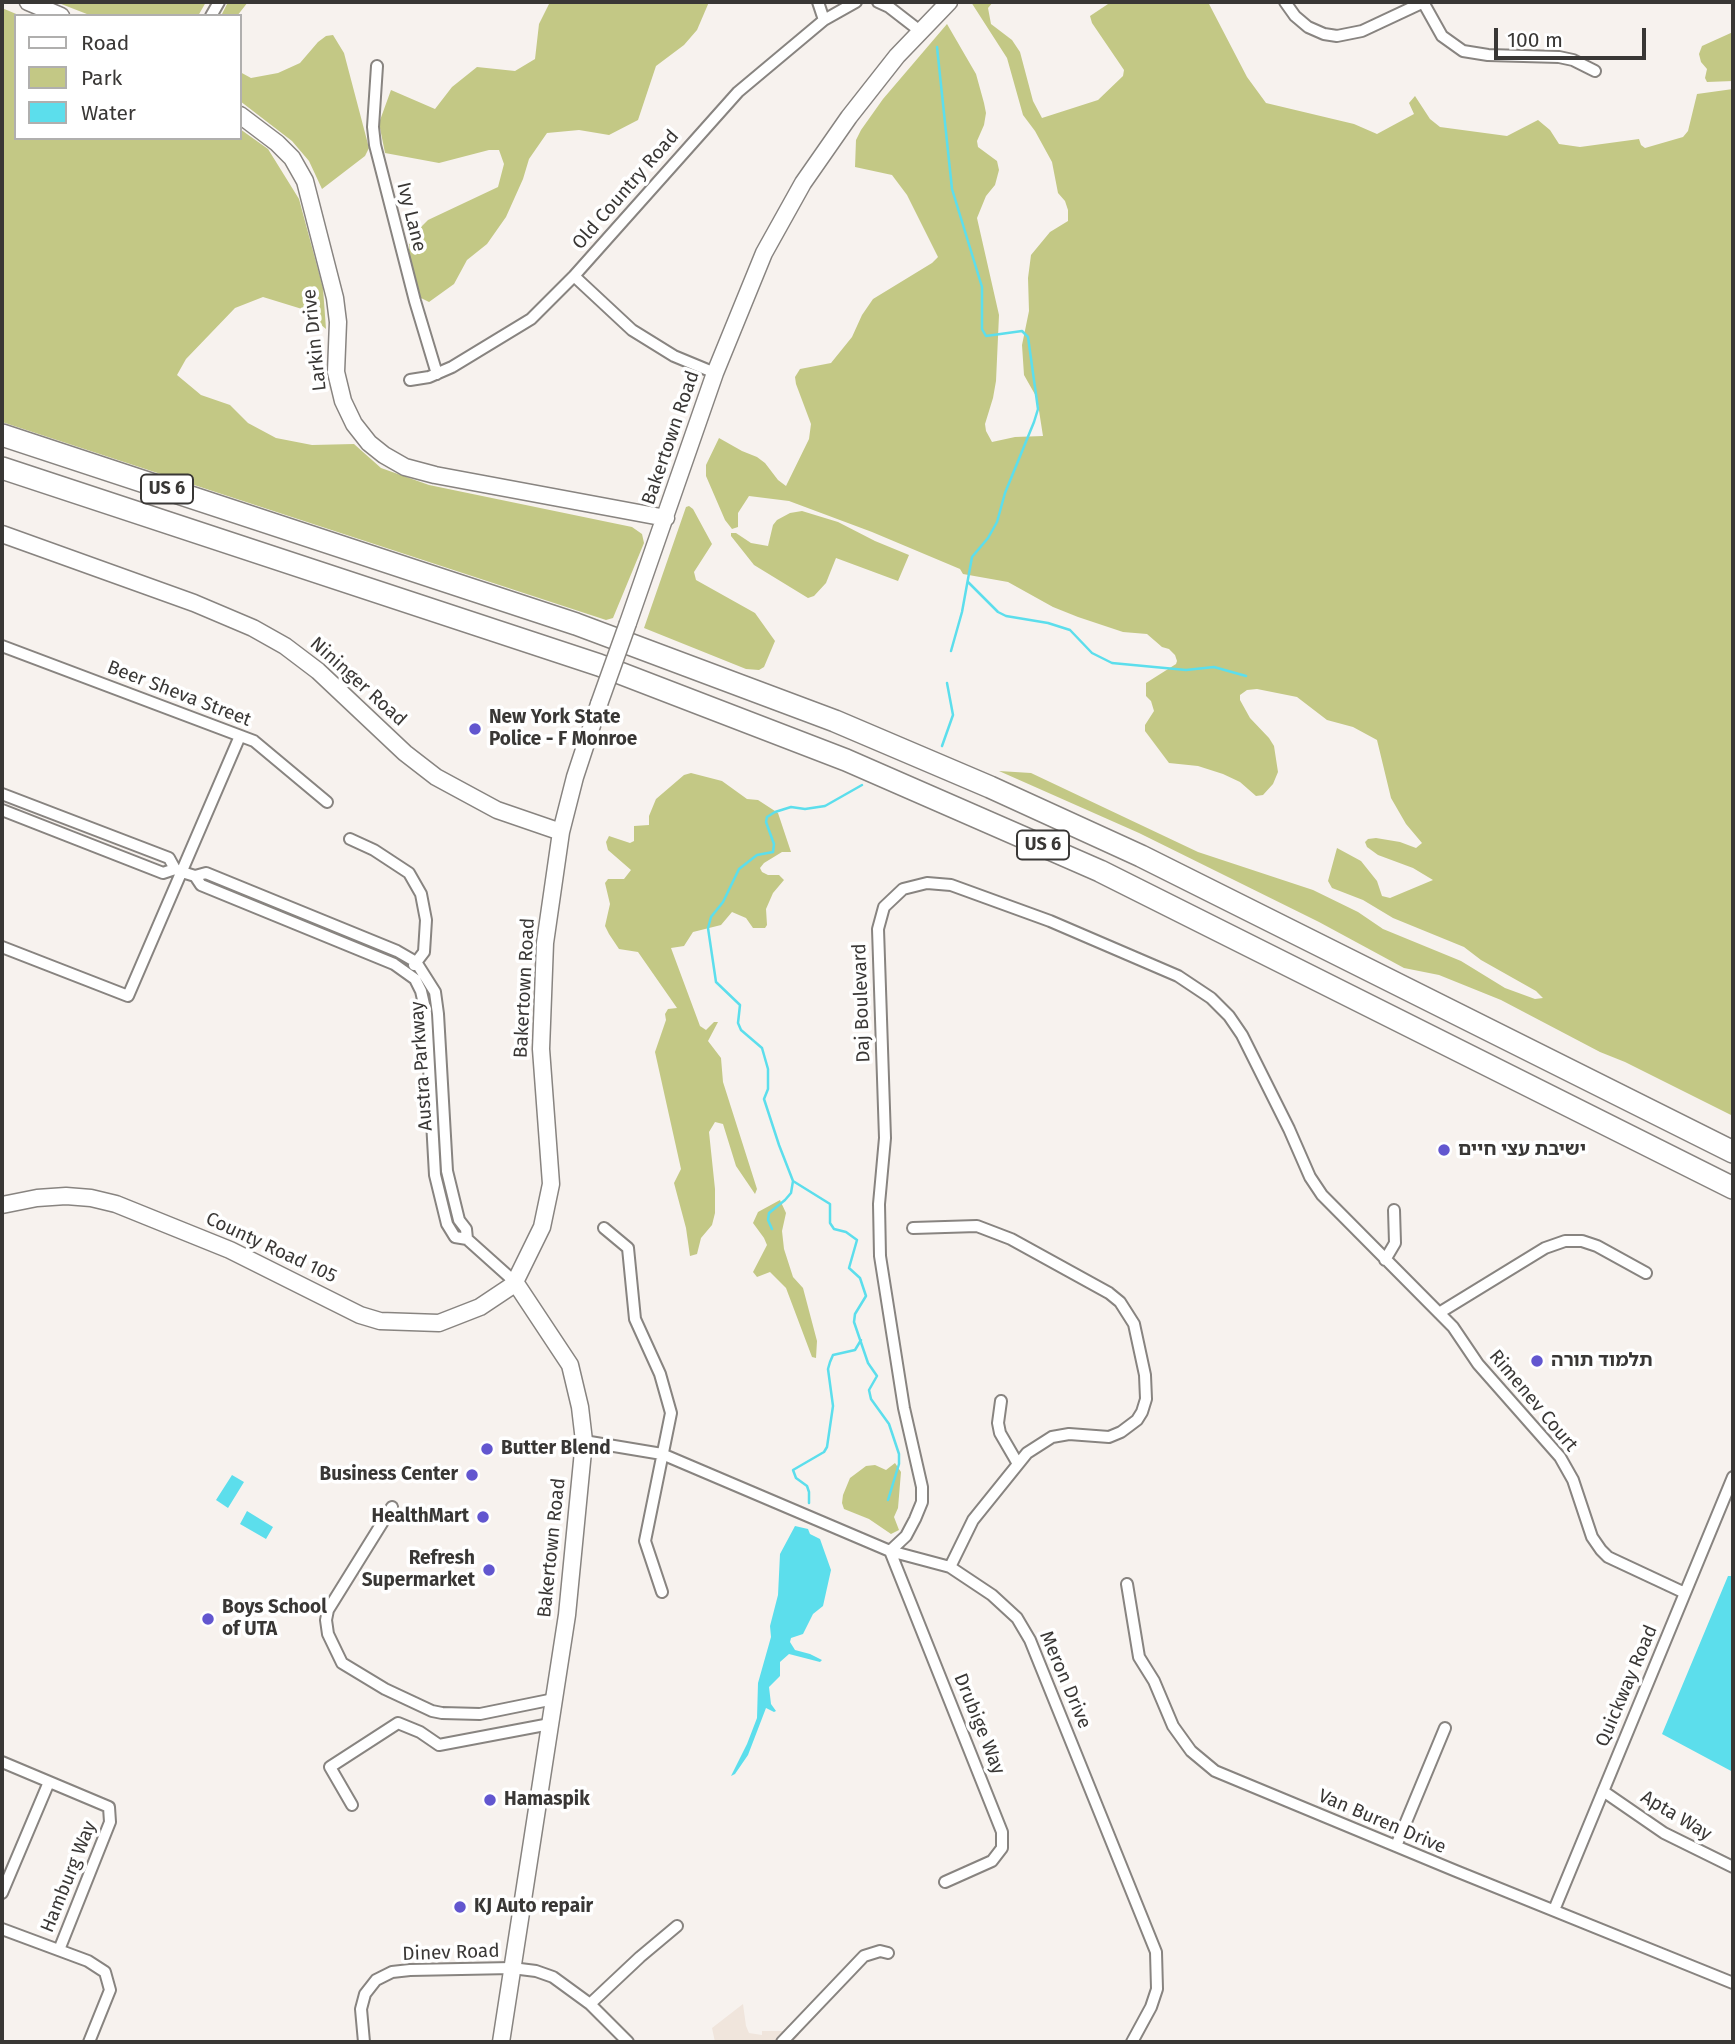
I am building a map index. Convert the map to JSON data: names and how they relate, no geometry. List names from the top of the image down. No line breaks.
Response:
{"streets":{"highway":["US 6"],"street":["Old Country Road","Ivy Lane","Larkin Drive","Bakertown Road","Nininger Road","Beer Sheva Street","Daj Boulevard","Austra Parkway","County Road 105","Rimenev Court","Meron Drive","Quickway Road","Drubige Way","Apta Way","Van Buren Drive","Hamburg Way","Dinev Road"]},"crossings":[["Old Country Road","Ivy Lane"],["Larkin Drive","Bakertown Road"],["Bakertown Road","Nininger Road"],["Bakertown Road","Austra Parkway"],["Bakertown Road","County Road 105"],["Bakertown Road","Meron Drive"],["Bakertown Road","Dinev Road"],["Daj Boulevard","Rimenev Court"],["Daj Boulevard","Meron Drive"],["Daj Boulevard","Drubige Way"],["Austra Parkway","County Road 105"],["Rimenev Court","Quickway Road"],["Meron Drive","Drubige Way"],["Quickway Road","Apta Way"],["Quickway Road","Van Buren Drive"]],"places":["New York State Police - F Monroe","ישיבת עצי חיים","תלמוד תורה","Butter Blend","Business Center","HealthMart","Refresh Supermarket","Boys School of UTA","Hamaspik","KJ Auto repair"],"legend":["Road","Park","Water"],"scale_bar":"100 m"}
